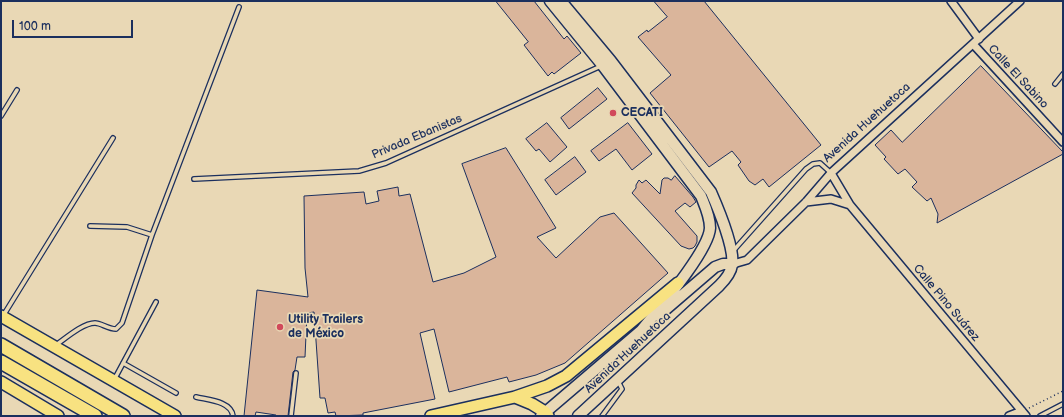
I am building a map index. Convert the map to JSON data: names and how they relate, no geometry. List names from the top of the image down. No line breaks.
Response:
{"streets":{"main road":["Avenida Huehuetoca"],"street":["Calle El Sabino","Calle Pino Suárez"],"lane":["Privada Ebanistas"]},"crossings":[["Calle El Sabino","Avenida Huehuetoca"],["Avenida Huehuetoca","Calle Pino Suárez"]],"places":["CECATI","Utility Trailers de México"],"scale_bar":"100 m"}
